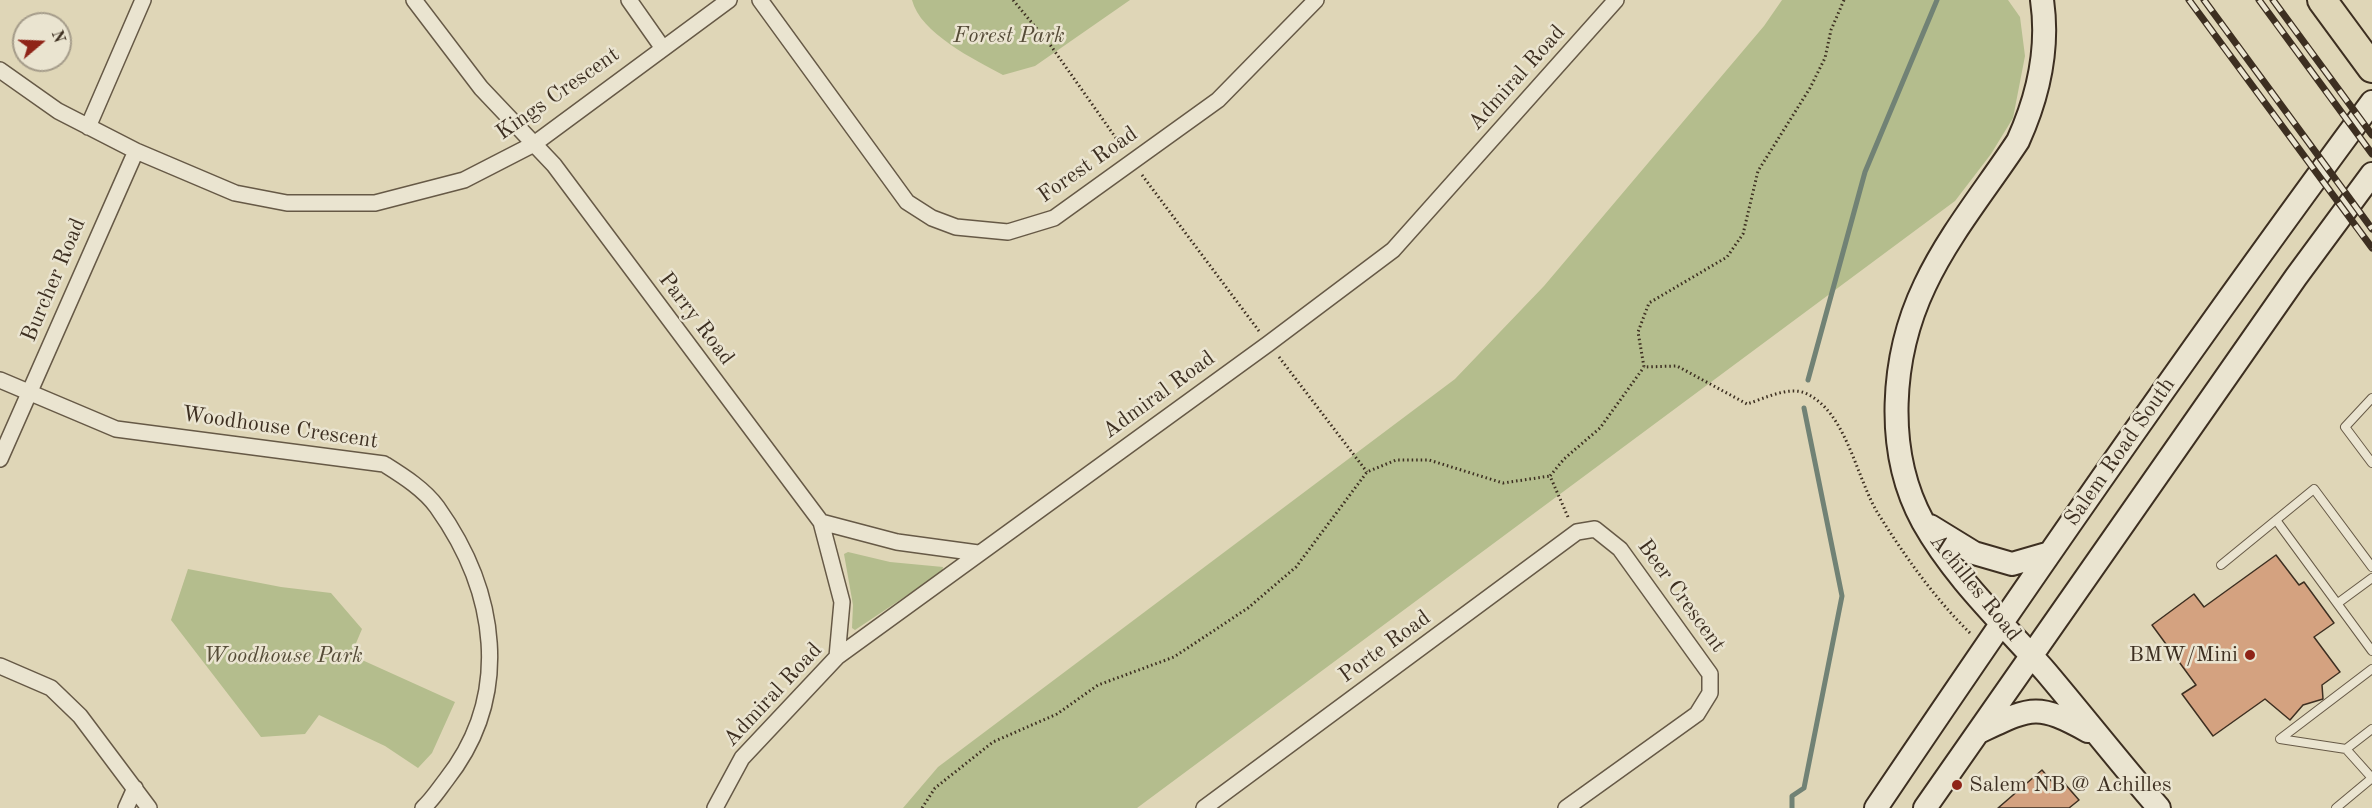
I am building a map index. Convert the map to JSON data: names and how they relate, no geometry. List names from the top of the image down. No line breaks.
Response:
{"streets":{"main road":["Salem Road South","Achilles Road"],"street":["Admiral Road","Kings Crescent","Forest Road","Burcher Road","Parry Road","Woodhouse Crescent","Beer Crescent","Porte Road"]},"crossings":[["Admiral Road","Parry Road"],["Kings Crescent","Burcher Road"],["Kings Crescent","Parry Road"],["Burcher Road","Woodhouse Crescent"],["Salem Road South","Achilles Road"],["Beer Crescent","Porte Road"]],"parks":["Forest Park","Woodhouse Park"],"places":["BMW/Mini","Salem NB @ Achilles"],"north":"right"}
